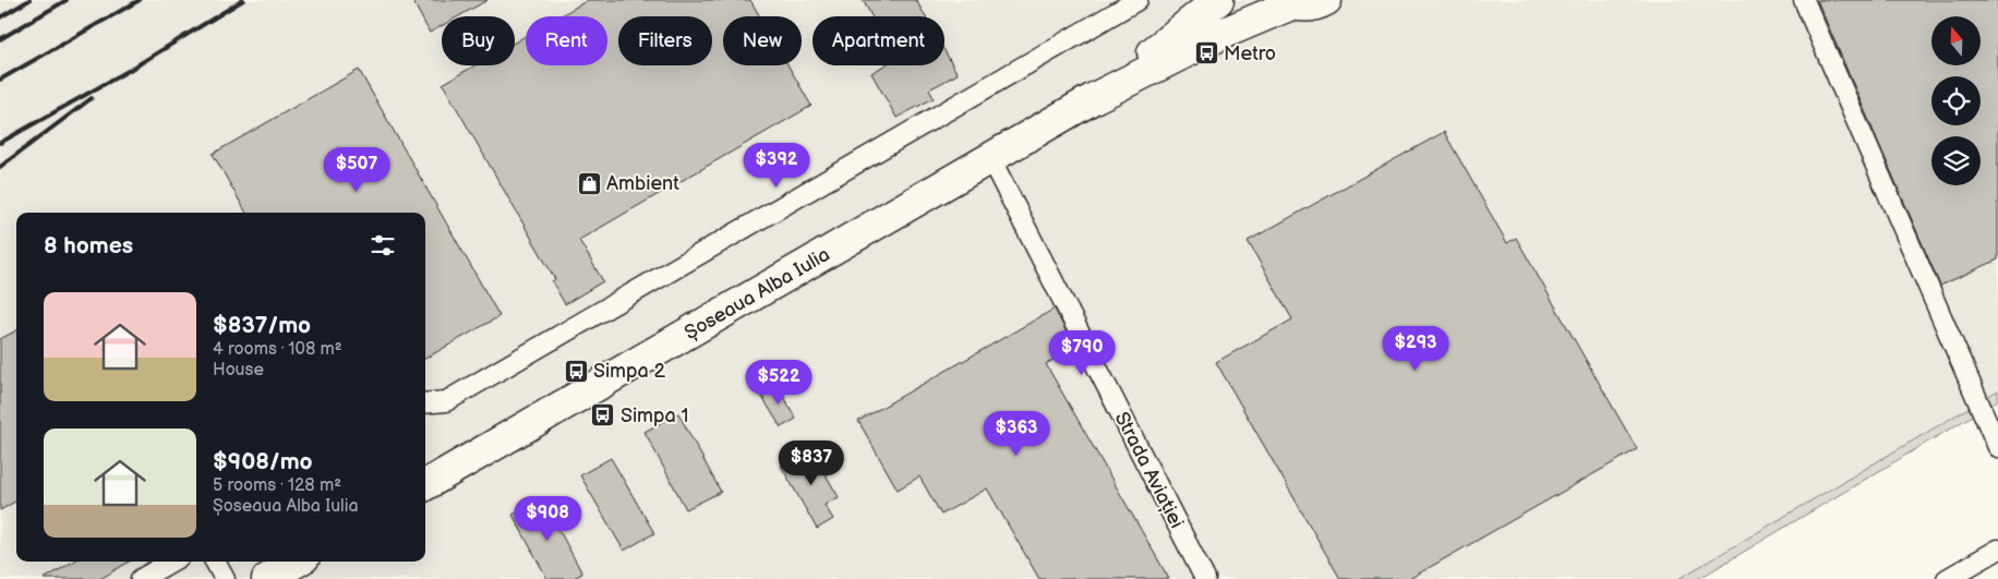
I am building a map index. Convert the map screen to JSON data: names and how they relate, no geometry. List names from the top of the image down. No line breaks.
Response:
{"streets":{"main road":["Șoseaua Alba Iulia"],"street":["Strada Aviației"]},"crossings":[["Șoseaua Alba Iulia","Strada Aviației"]],"places":{"bus stop":["Metro","Simpa 2","Simpa 1"],"shop":["Ambient"]},"north":"top","page":{"chip":["Buy","Rent","Filters","New","Apartment"],"price":["$392","$507","$293","$790","$522","$363","$837","$908"],"heading":"8 homes","list":[{"name":"$837/mo","note":"4 rooms · 108 m² · House"},{"name":"$908/mo","note":"5 rooms · 128 m² · Șoseaua Alba Iulia"}]}}
